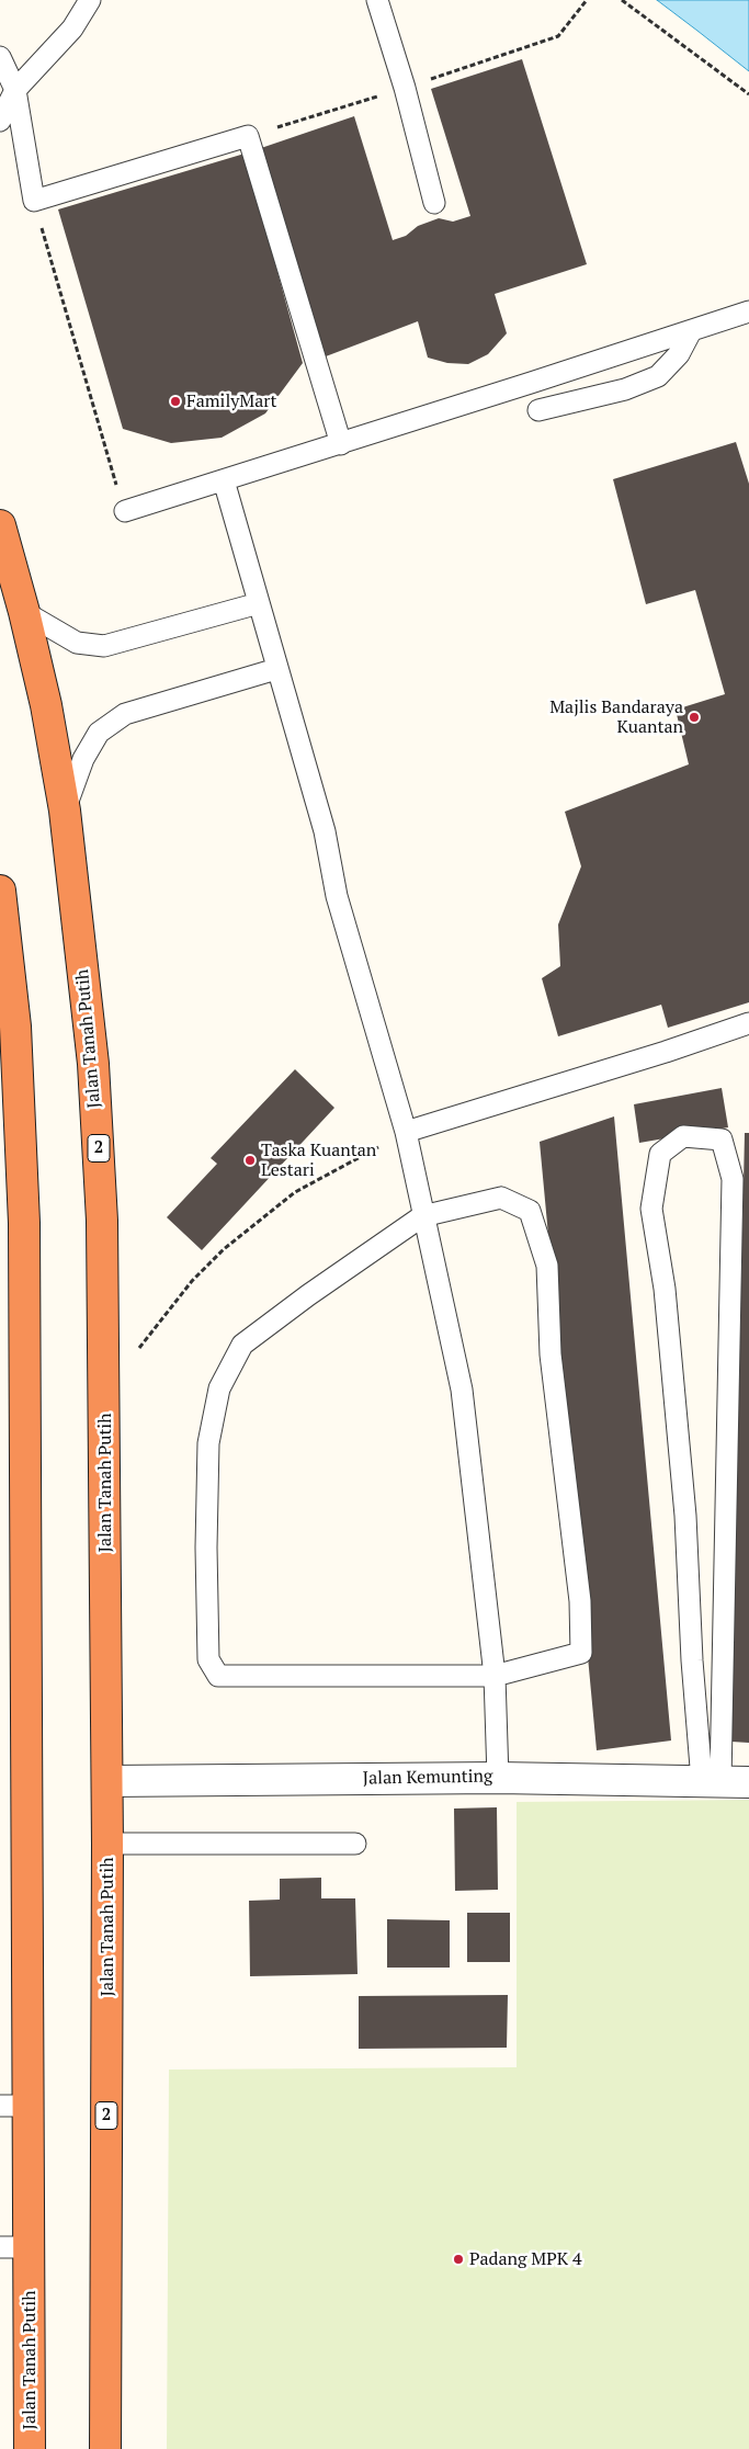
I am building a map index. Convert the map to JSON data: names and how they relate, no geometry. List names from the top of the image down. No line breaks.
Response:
{"streets":{"highway":["Jalan Tanah Putih","2"],"street":["Jalan Kemunting"]},"crossings":[["Jalan Tanah Putih","Jalan Kemunting"]],"places":["FamilyMart","Majlis Bandaraya Kuantan","Taska Kuantan Lestari","Padang MPK 4"]}
